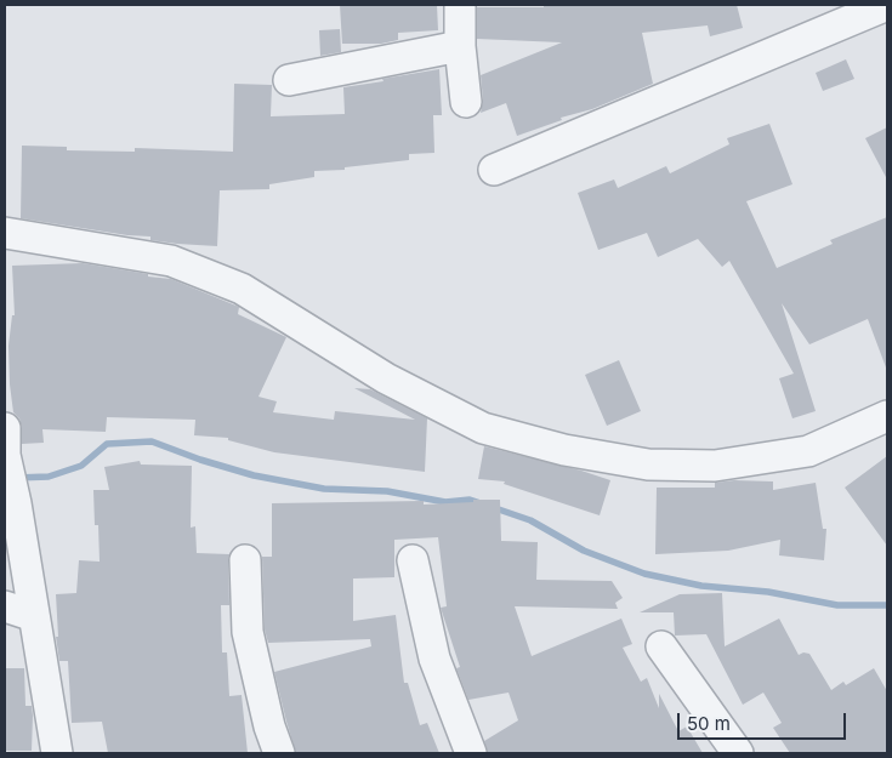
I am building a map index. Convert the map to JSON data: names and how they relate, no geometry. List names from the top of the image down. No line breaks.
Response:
{"scale_bar":"50 m"}
